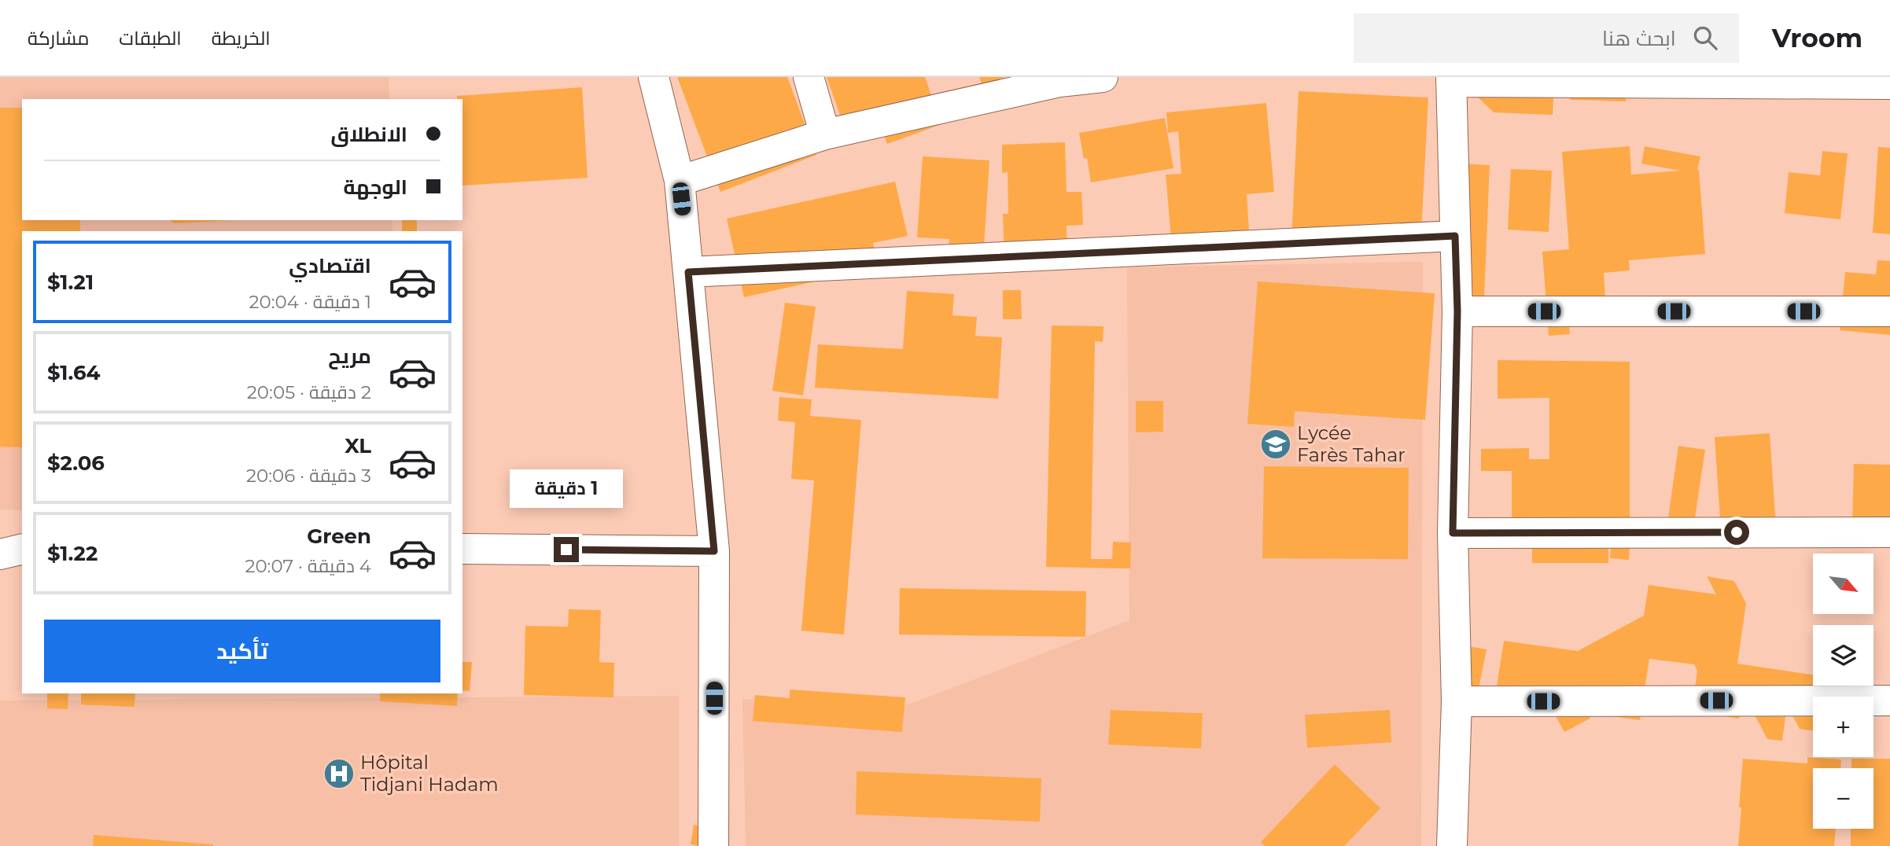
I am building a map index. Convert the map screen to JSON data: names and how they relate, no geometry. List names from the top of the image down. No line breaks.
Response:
{"places":{"school or university":["Lycée Farès Tahar"],"hospital":["Hôpital Tidjani Hadam"]},"north":"bottom right","page":{"header":"Vroom","search":"ابحث هنا","nav":["الخريطة","الطبقات","مشاركة"],"banner":["الانطلاق","الوجهة"],"list":[{"name":"اقتصادي","note":"1 دقيقة · 20:04","value":"$1.21"},{"name":"مريح","note":"2 دقيقة · 20:05","value":"$1.64"},{"name":"XL","note":"3 دقيقة · 20:06","value":"$2.06"},{"name":"Green","note":"4 دقيقة · 20:07","value":"$1.22"}],"bubble":"1 دقيقة","map_buttons":["+","−"],"buttons":"تأكيد"}}
